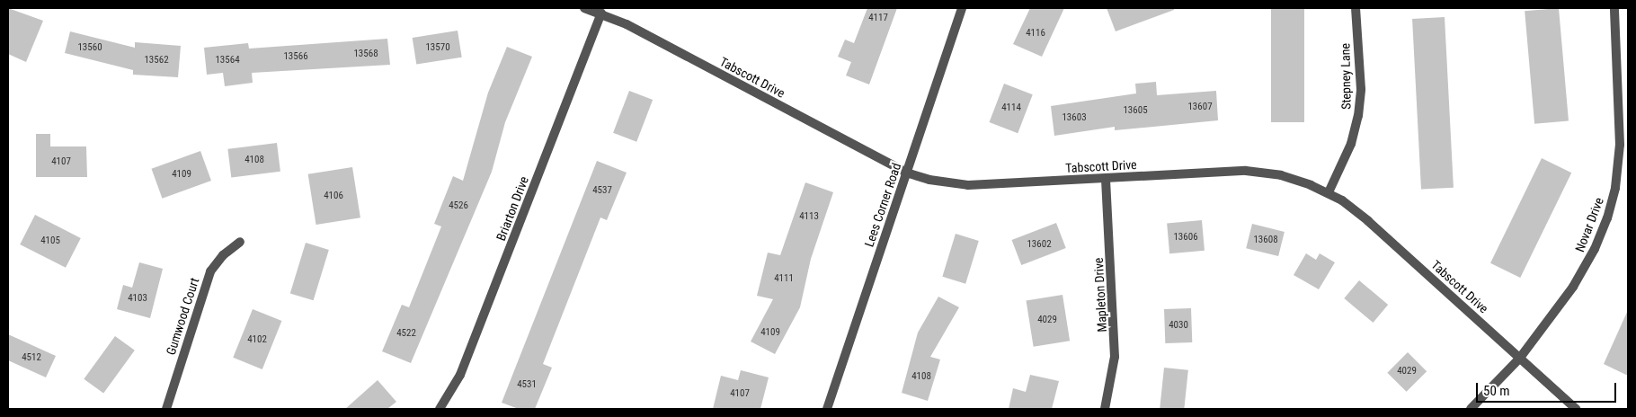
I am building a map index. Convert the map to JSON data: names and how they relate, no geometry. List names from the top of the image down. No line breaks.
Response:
{"streets":{"street":["Stepney Lane","Tabscott Drive","Lees Corner Road","Briarton Drive","Novar Drive","Mapleton Drive","Gumwood Court"]},"crossings":[["Stepney Lane","Tabscott Drive"],["Tabscott Drive","Lees Corner Road"],["Tabscott Drive","Briarton Drive"],["Tabscott Drive","Novar Drive"],["Tabscott Drive","Mapleton Drive"]],"house_numbers":["4117","4116","13560","13570","13568","13566","13562","13564","13607","4114","13605","13603","4108","4107","4109","4537","4106","4526","4113","13606","13608","4105","13602","4111","4103","4029","4030","4109","4522","4102","4512","4029","4108","4531","4107"],"scale_bar":"50 m"}
